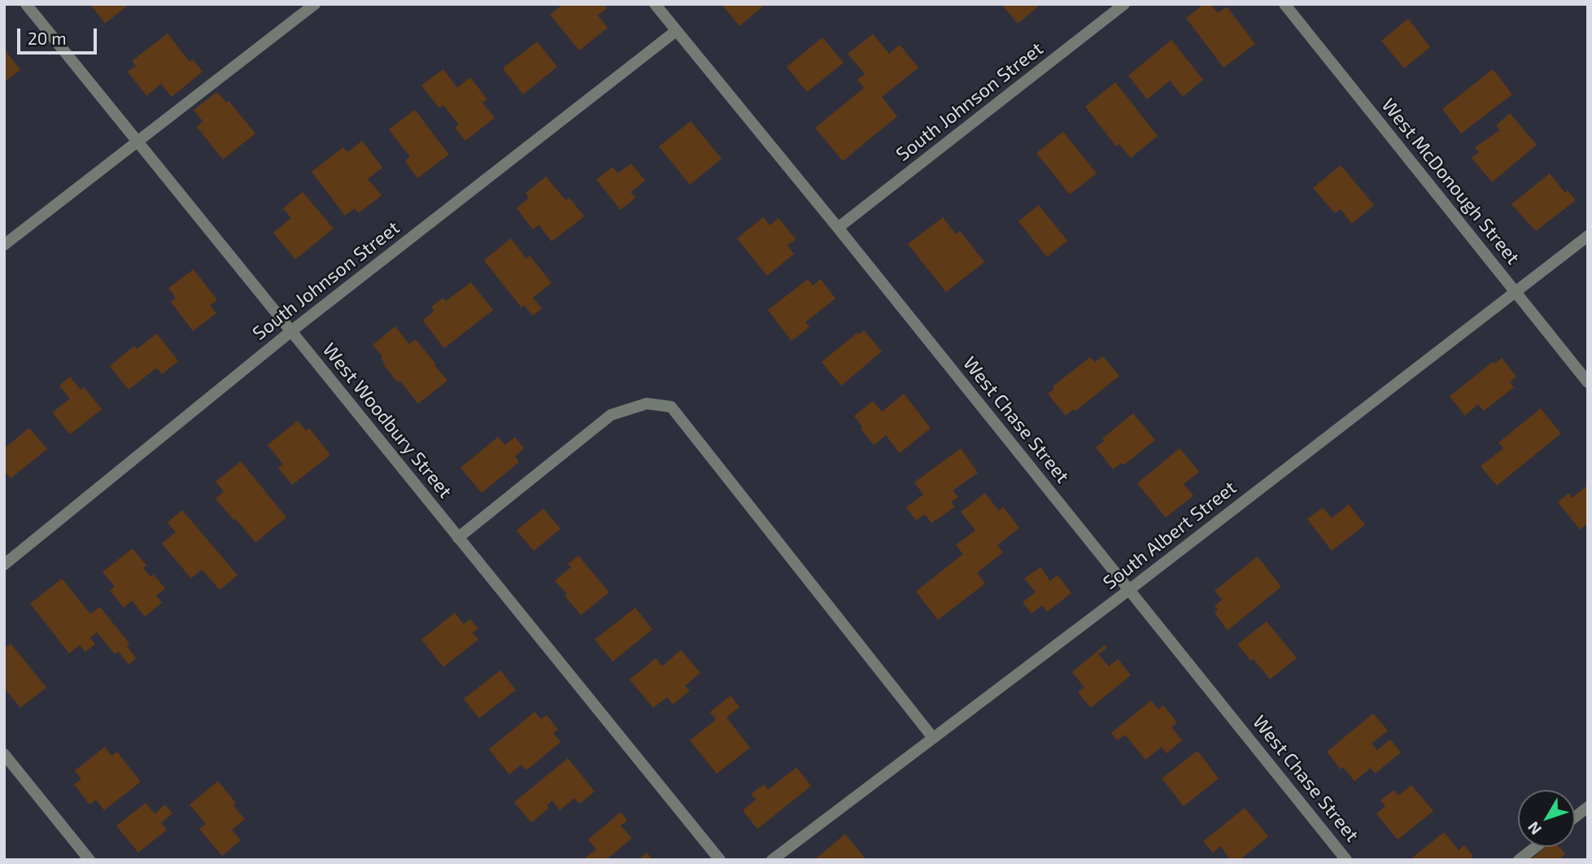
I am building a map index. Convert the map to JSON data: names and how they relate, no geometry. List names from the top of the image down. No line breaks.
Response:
{"streets":{"street":["South Johnson Street","West McDonough Street","West Chase Street","West Woodbury Street","South Albert Street"]},"crossings":[["South Johnson Street","West Chase Street"],["South Johnson Street","West Woodbury Street"],["West McDonough Street","South Albert Street"],["West Chase Street","South Albert Street"]],"scale_bar":"20 m","north":"bottom left"}
